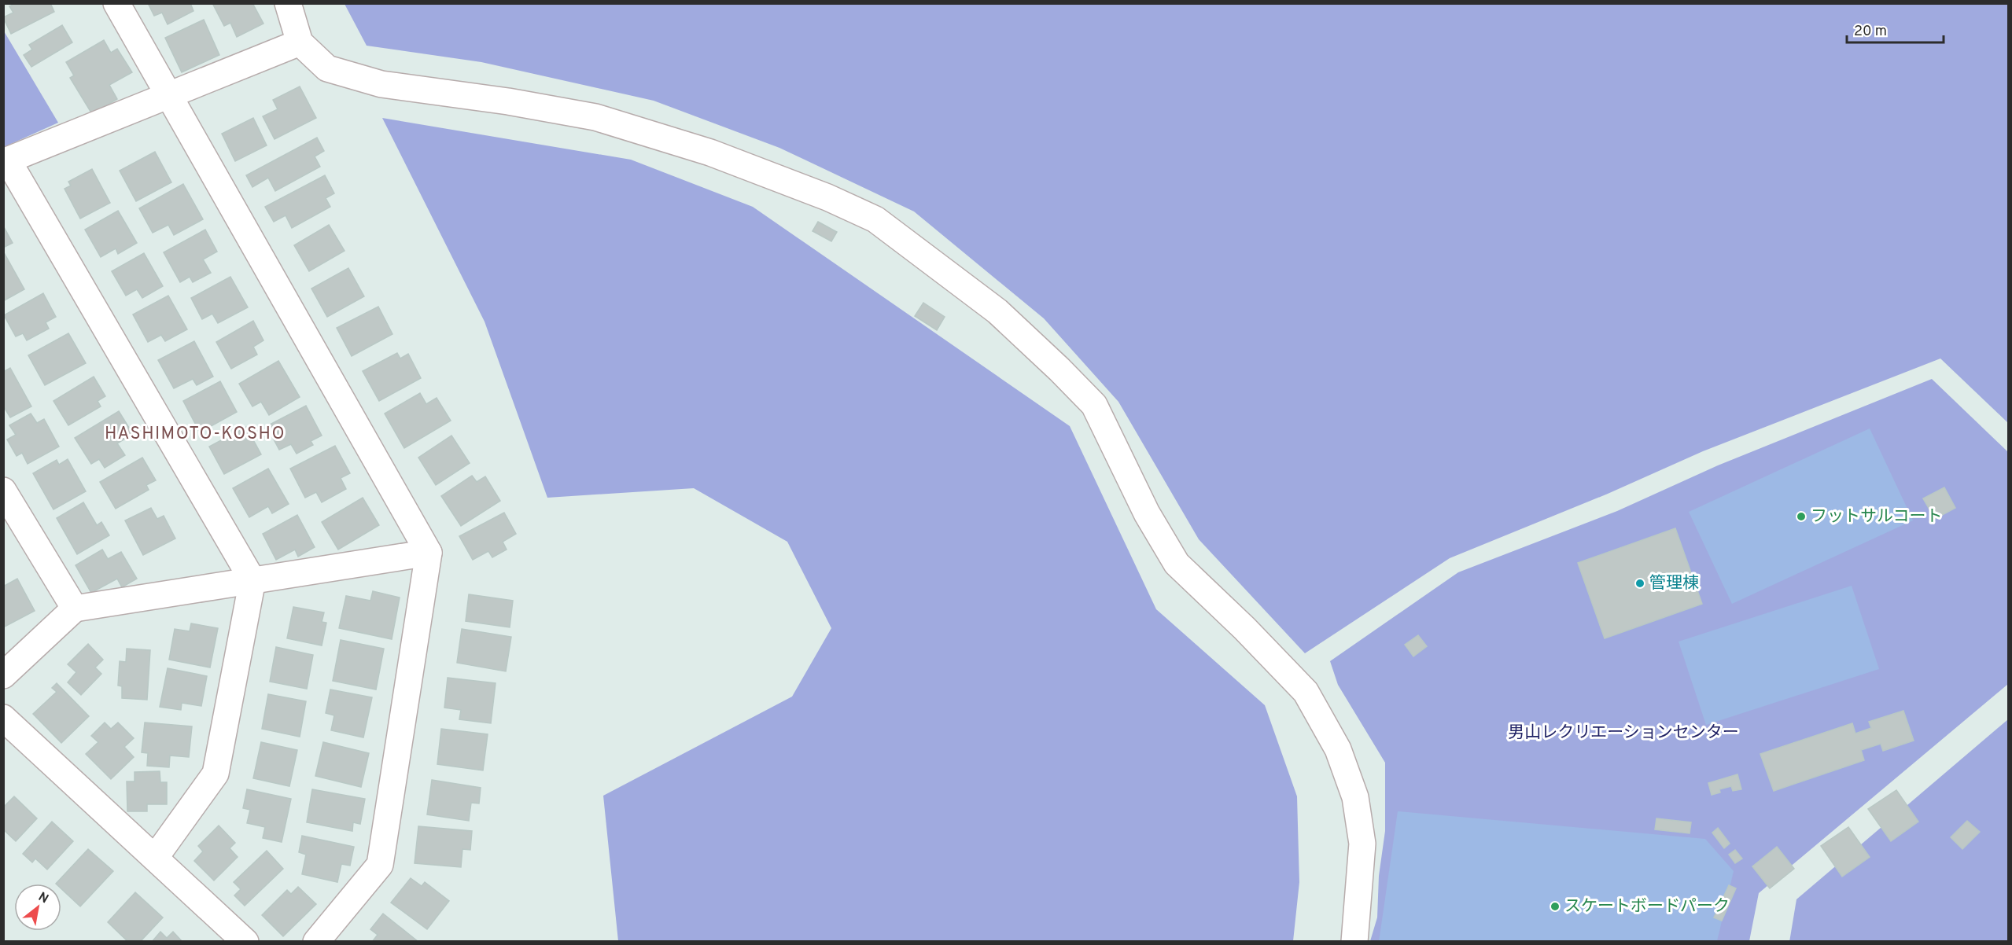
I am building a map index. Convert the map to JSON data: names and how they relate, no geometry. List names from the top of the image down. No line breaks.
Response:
{"districts":["HASHIMOTO-KOSHO"],"parks":["男山レクリエーションセンター"],"places":["フットサルコート","管理棟","スケートボードパーク"],"scale_bar":"20 m","north":"top right"}
